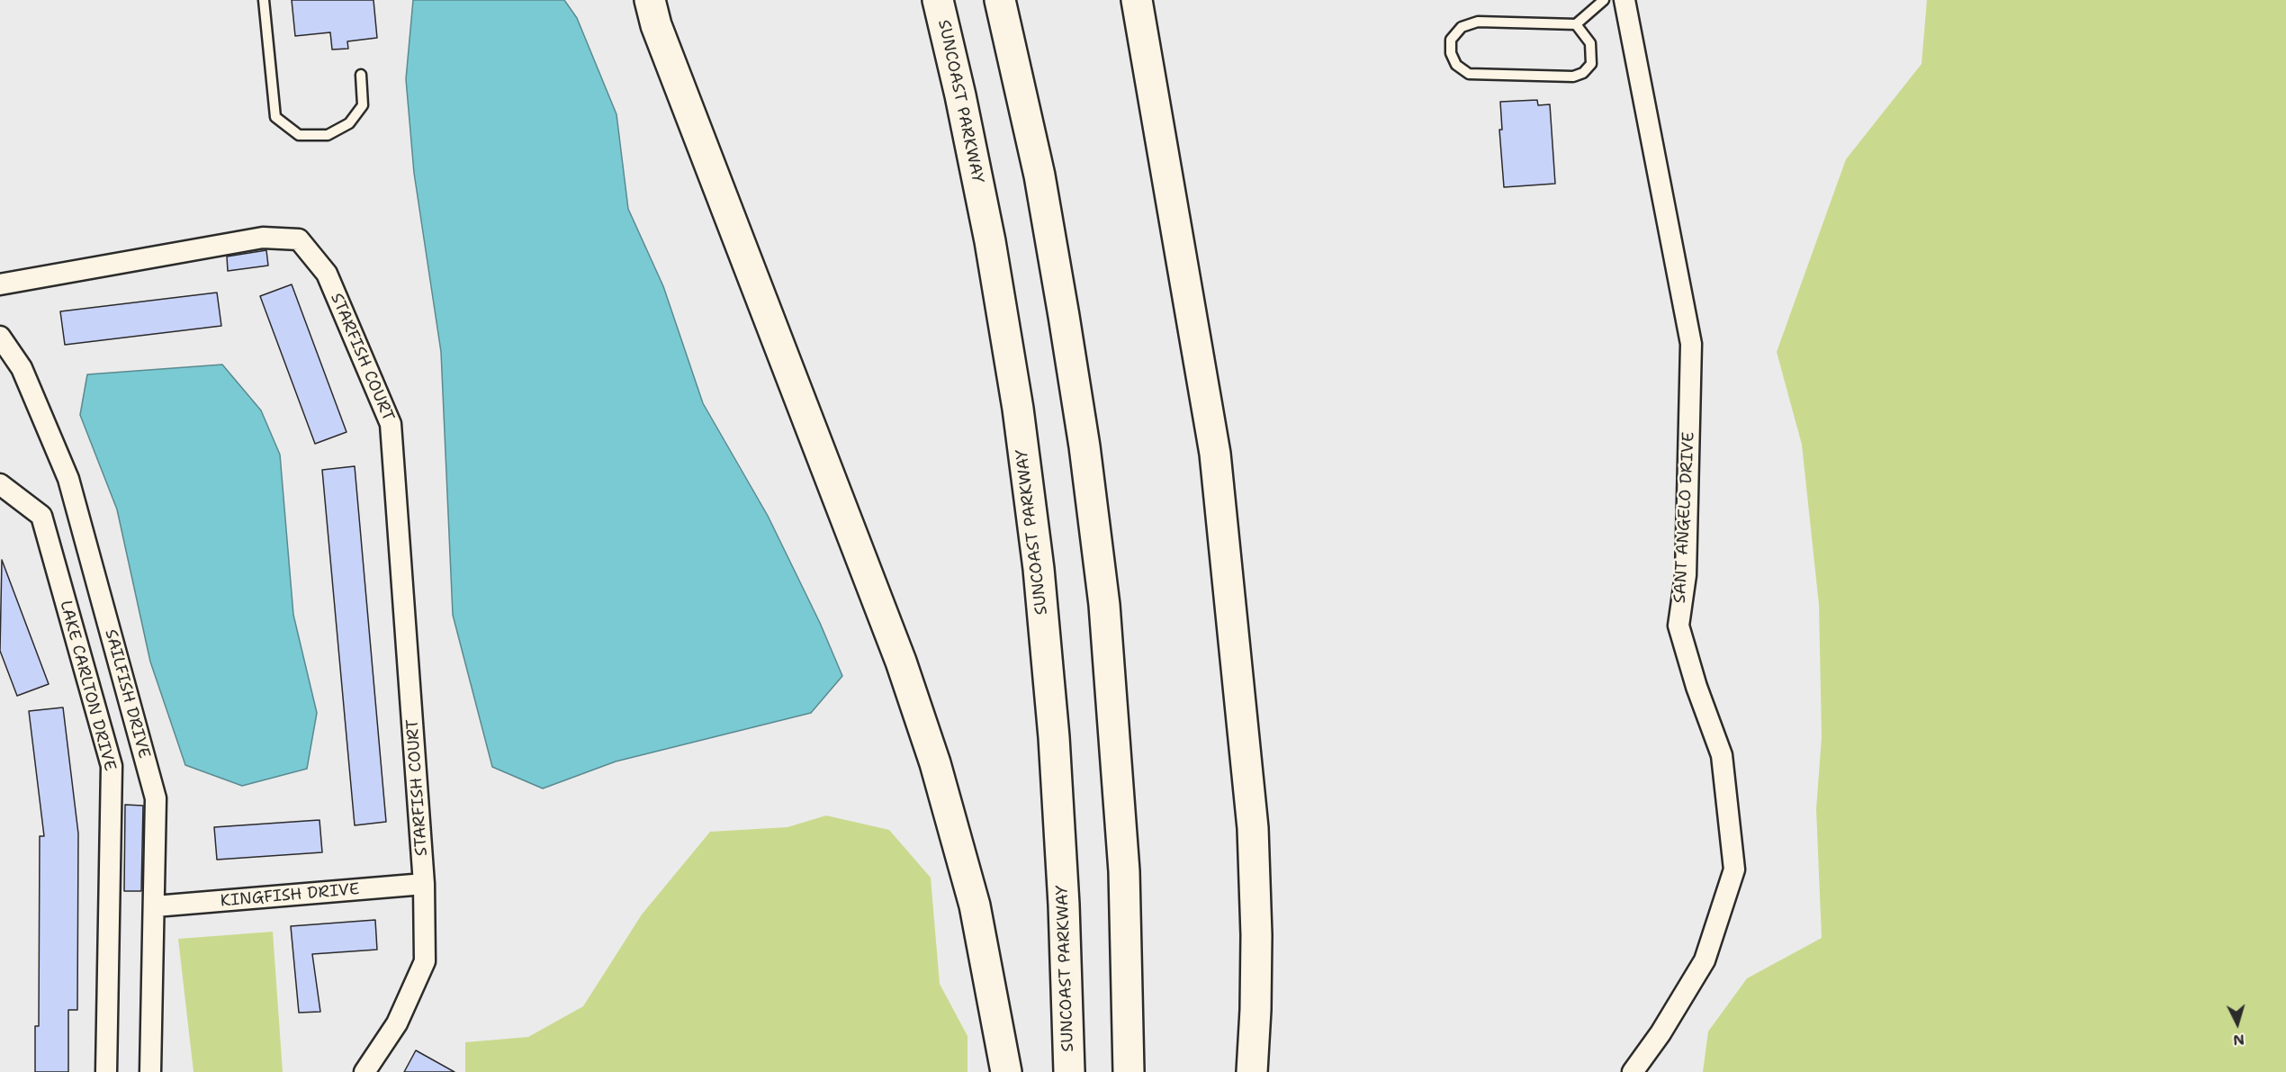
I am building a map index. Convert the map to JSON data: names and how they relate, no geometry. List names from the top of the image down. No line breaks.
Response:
{"streets":{"highway":["SUNCOAST PARKWAY"],"street":["STARFISH COURT","SANT ANGELO DRIVE","LAKE CARLTON DRIVE","SAILFISH DRIVE","KINGFISH DRIVE"]},"crossings":[["STARFISH COURT","KINGFISH DRIVE"],["SAILFISH DRIVE","KINGFISH DRIVE"]],"north":"bottom"}
